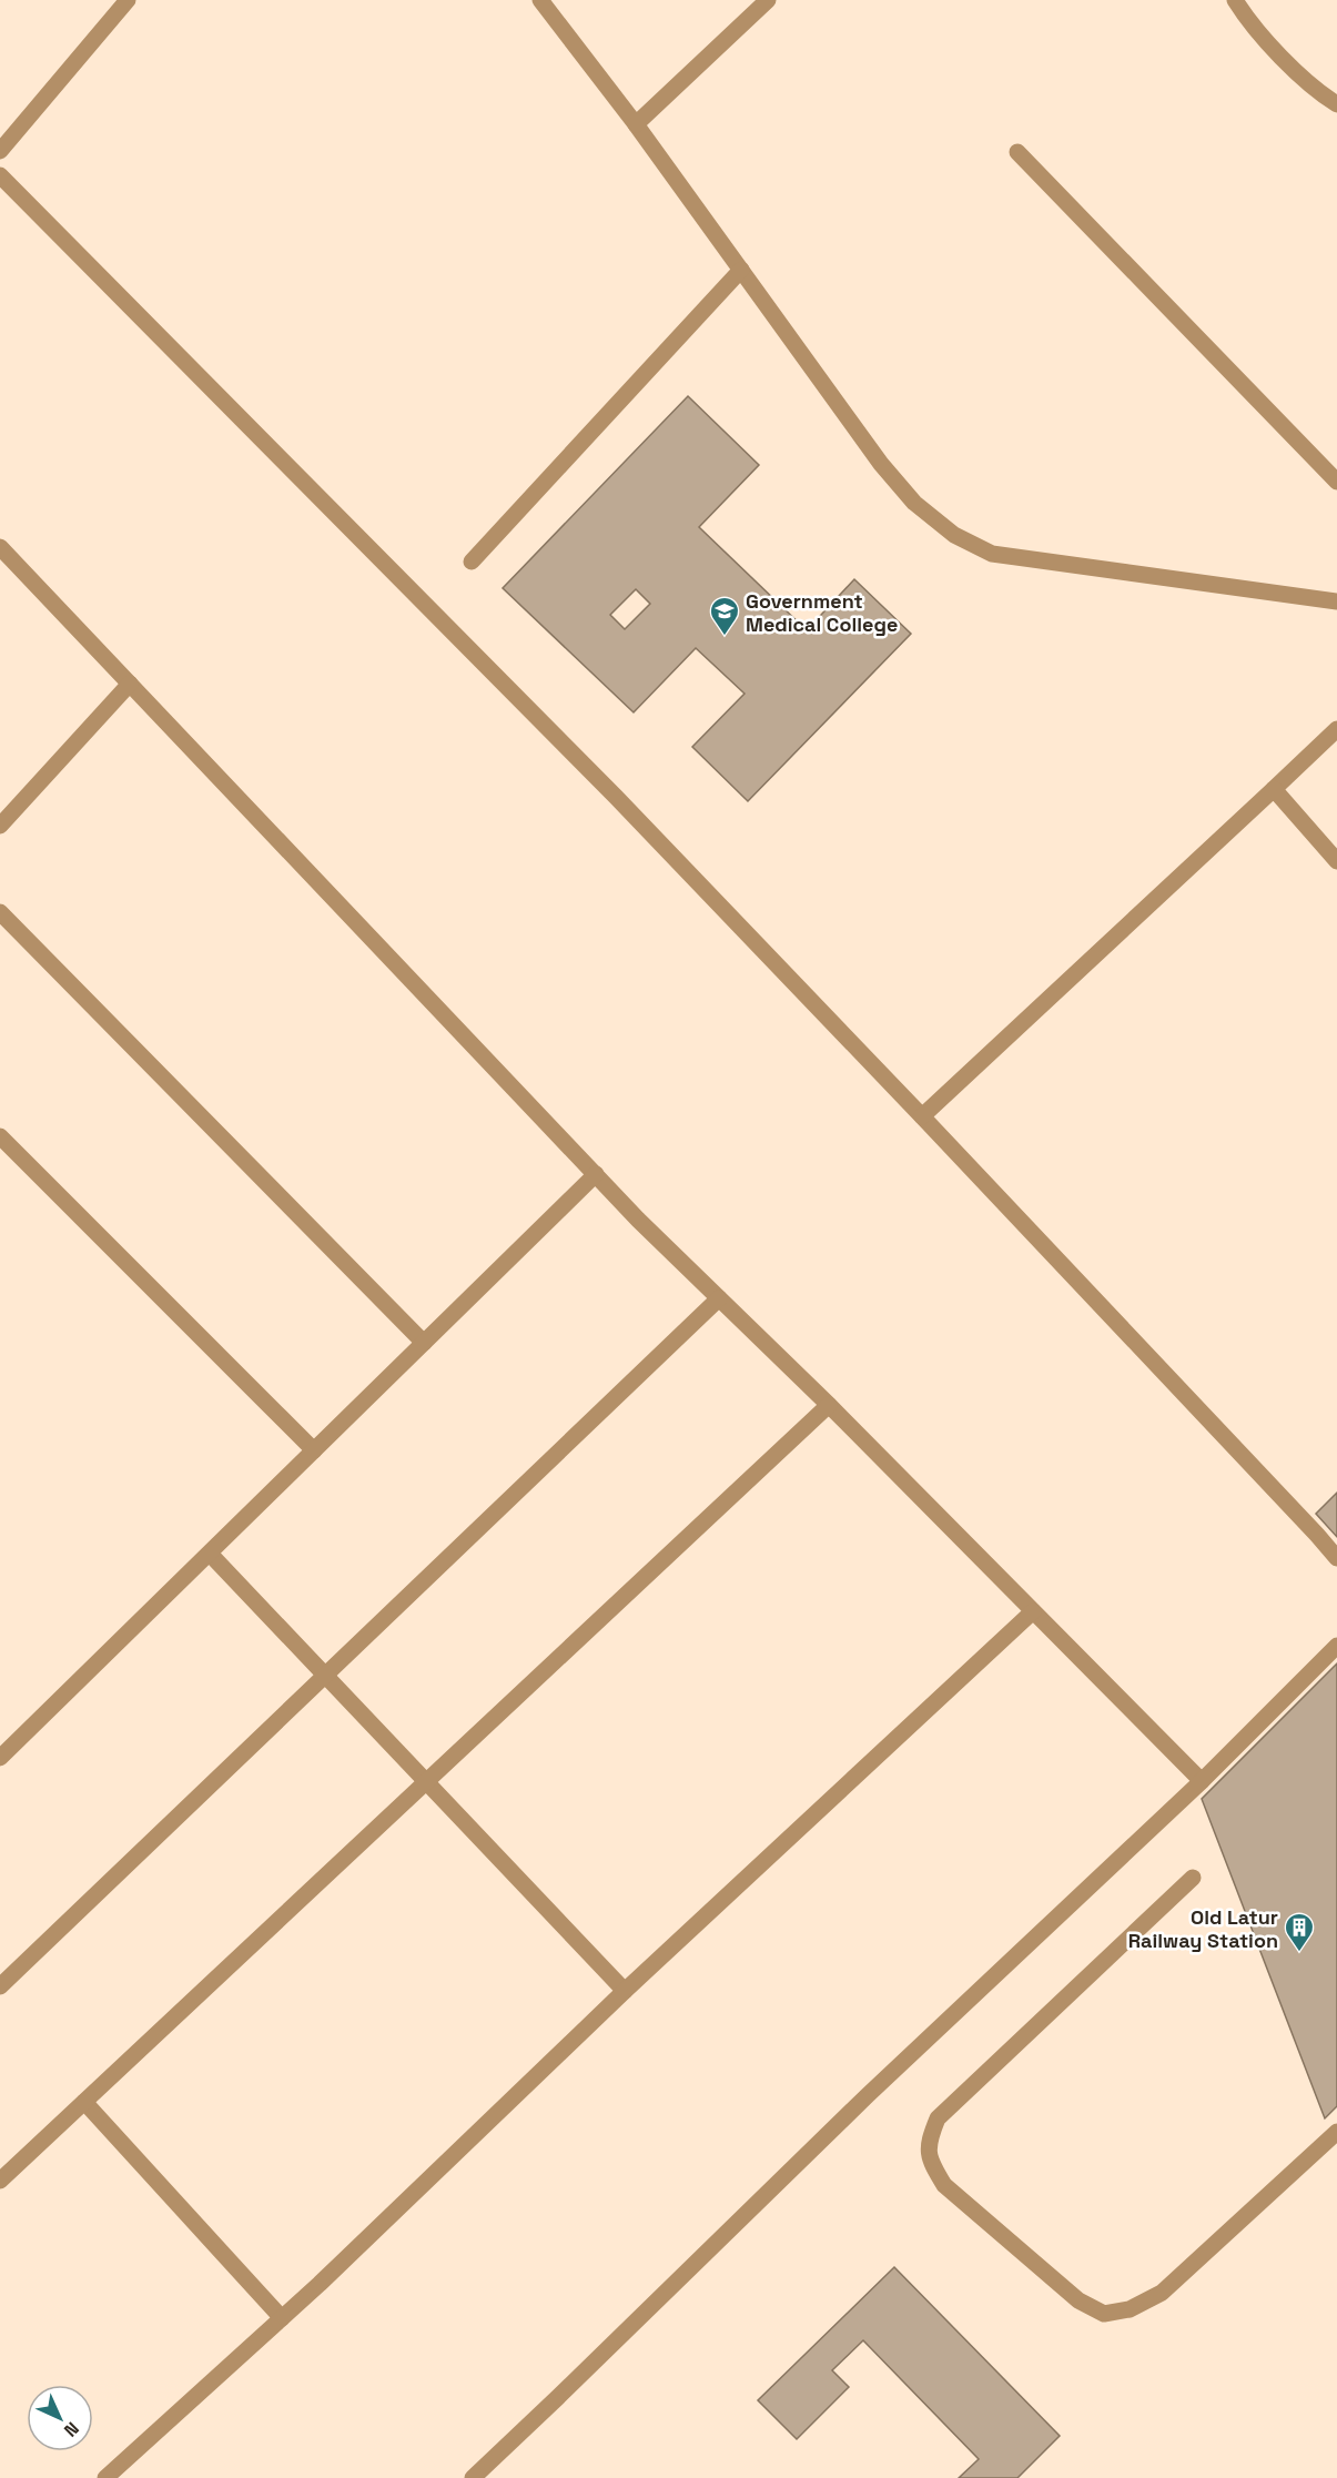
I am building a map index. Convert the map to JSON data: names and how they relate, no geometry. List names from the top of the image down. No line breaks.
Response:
{"places":{"school or university":["Government Medical College"],"building":["Old Latur Railway Station"]},"north":"bottom right"}
